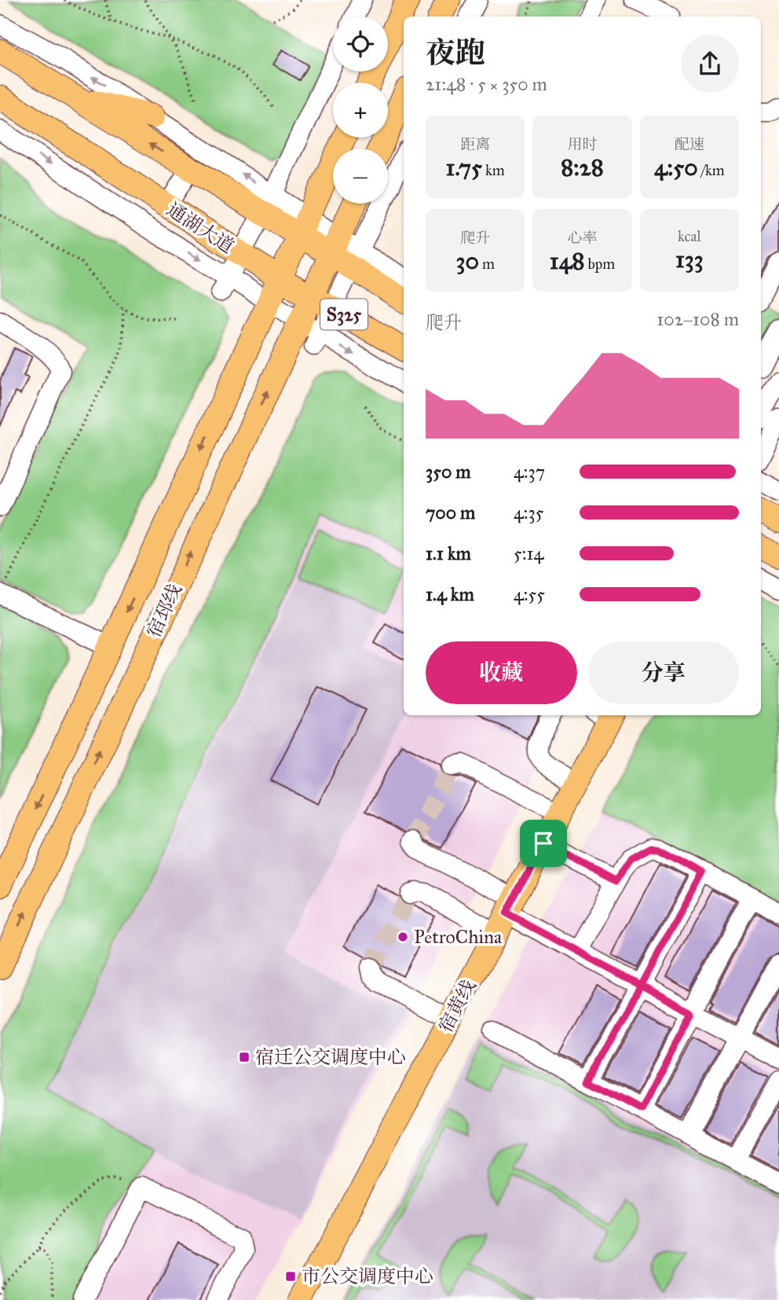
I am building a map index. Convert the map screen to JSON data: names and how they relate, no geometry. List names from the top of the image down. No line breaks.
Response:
{"streets":{"main road":["通湖大道","S325","宿邳线","宿黄线"]},"crossings":[["通湖大道","宿邳线"]],"places":{"other":["PetroChina"],"transit":["宿迁公交调度中心","市公交调度中心"]},"page":{"map_buttons":["+","−"],"heading":["夜跑","21:48 · 5 × 350 m"],"stats":[["距离","1.75 km"],["用时","8:28"],["配速","4:50 /km"],["爬升","30 m"],["心率","148 bpm"],["kcal","133"]],"chart":["爬升","102–108 m"],"list":[{"name":"350 m","note":"4:37"},{"name":"700 m","note":"4:35"},{"name":"1.1 km","note":"5:14"},{"name":"1.4 km","note":"4:55"}],"buttons":["收藏","分享"]}}
